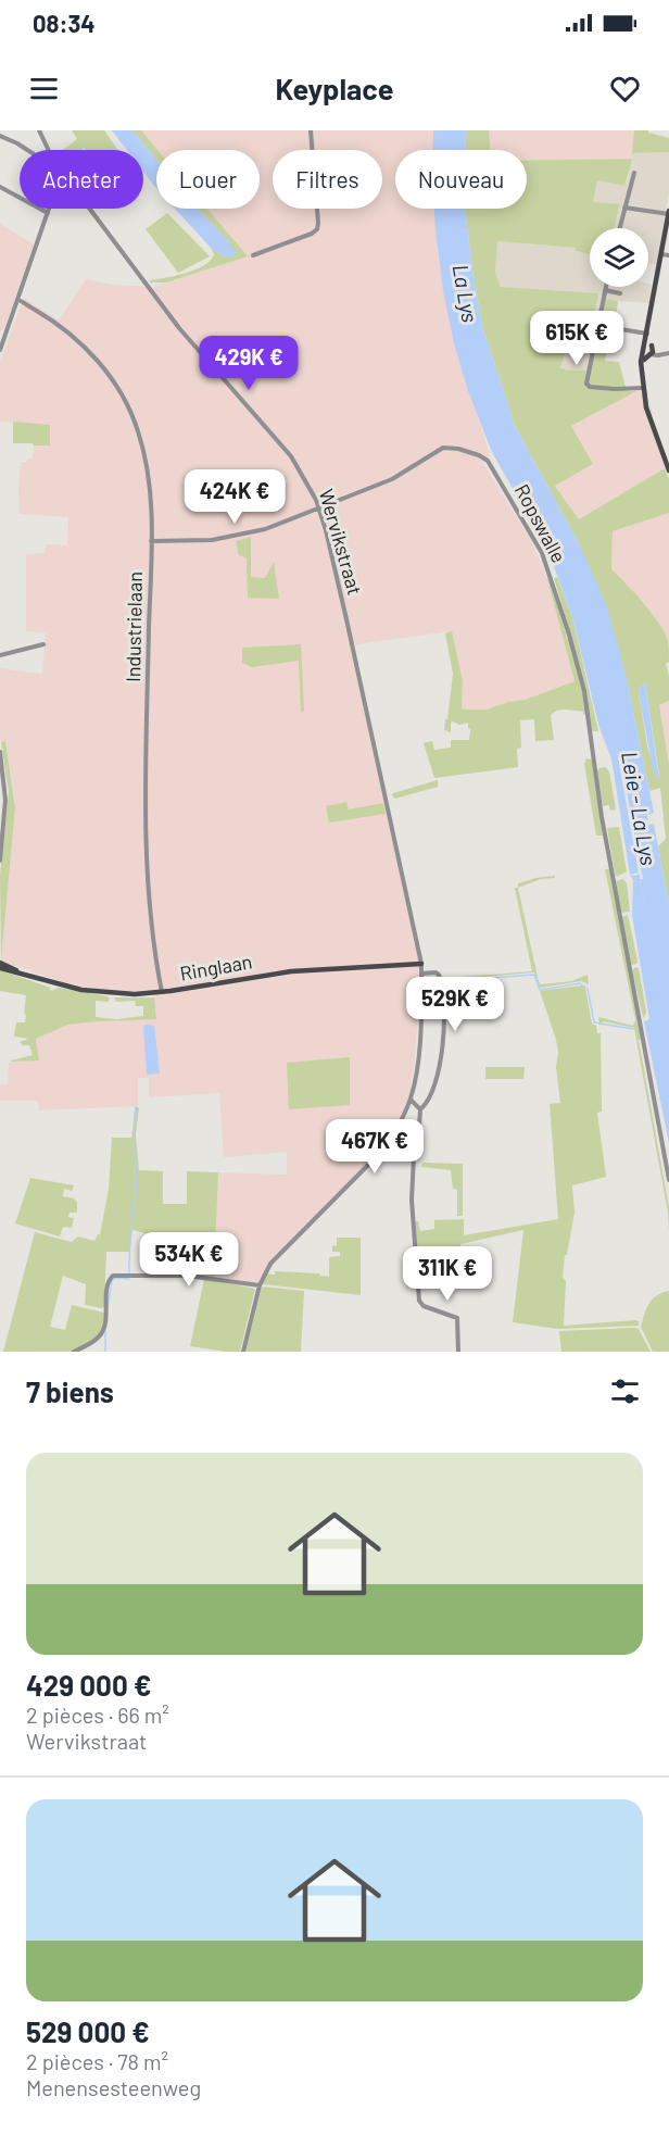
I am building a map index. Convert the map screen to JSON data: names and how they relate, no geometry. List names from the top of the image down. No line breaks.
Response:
{"streets":{"main road":["Ringlaan"],"street":["Ropswalle","Wervikstraat","Industrielaan"]},"crossings":[["Ropswalle","Wervikstraat"],["Ropswalle","Industrielaan"],["Wervikstraat","Ringlaan"],["Industrielaan","Ringlaan"]],"water":["La Lys","Leie - La Lys"],"page":{"status":"08:34","header":"Keyplace","chip":["Acheter","Louer","Filtres","Nouveau"],"price":["615K €","429K €","424K €","529K €","467K €","534K €","311K €"],"heading":"7 biens","list":[{"name":"429 000 €","note":"2 pièces · 66 m² · Wervikstraat"},{"name":"529 000 €","note":"2 pièces · 78 m² · Menensesteenweg"}]}}
